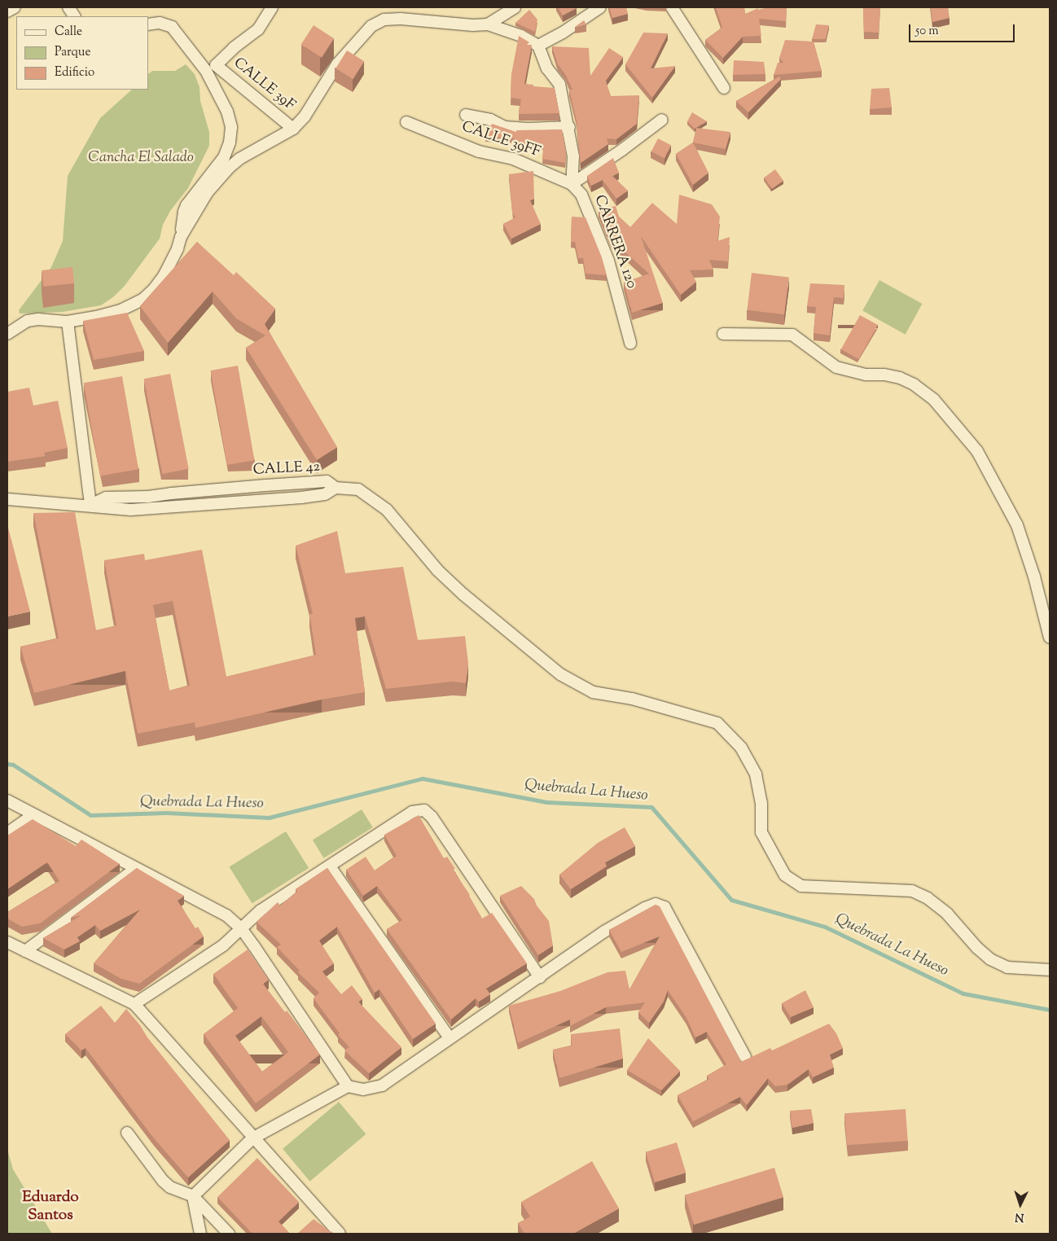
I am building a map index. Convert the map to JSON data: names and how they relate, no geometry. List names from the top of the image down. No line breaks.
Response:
{"streets":{"street":["CALLE 39F","CALLE 39FF","CARRERA 120","CALLE 42"]},"crossings":[["CALLE 39FF","CARRERA 120"]],"districts":["Eduardo Santos"],"water":["Quebrada La Hueso"],"parks":["Cancha El Salado"],"legend":["Calle","Parque","Edificio"],"scale_bar":"50 m","north":"bottom"}
